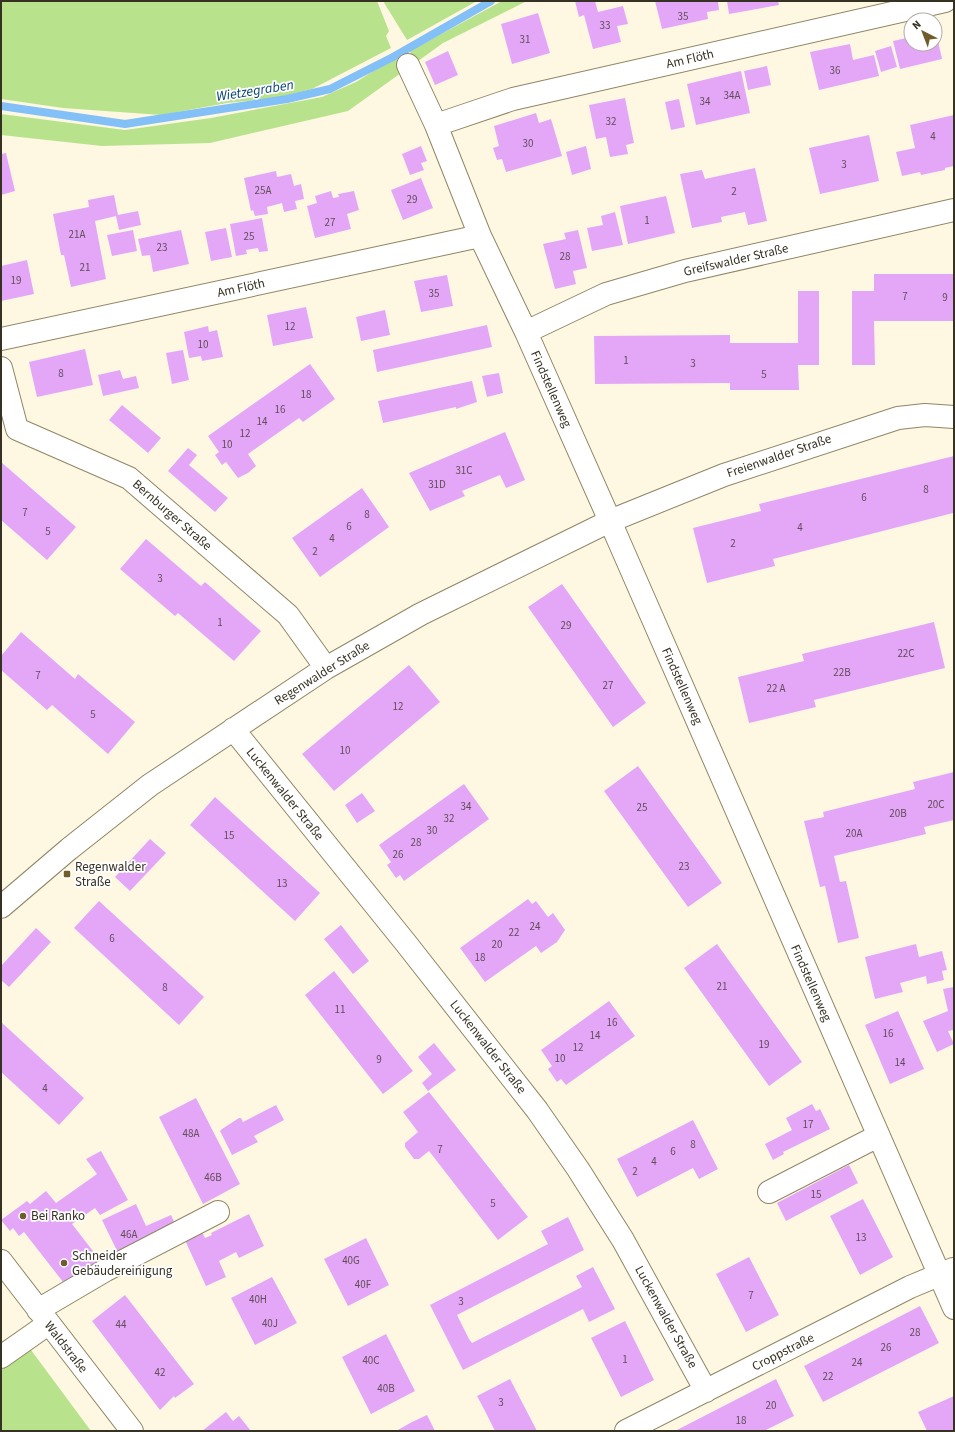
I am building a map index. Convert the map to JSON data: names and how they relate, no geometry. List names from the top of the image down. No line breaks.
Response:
{"streets":{"street":["Am Flöth","Greifswalder Straße","Findstellenweg","Freienwalder Straße","Bernburger Straße","Regenwalder Straße","Luckenwalder Straße","Waldstraße","Croppstraße"]},"crossings":[["Am Flöth","Findstellenweg"],["Greifswalder Straße","Findstellenweg"],["Findstellenweg","Freienwalder Straße"],["Findstellenweg","Regenwalder Straße"],["Findstellenweg","Croppstraße"],["Freienwalder Straße","Regenwalder Straße"],["Bernburger Straße","Regenwalder Straße"],["Regenwalder Straße","Luckenwalder Straße"],["Luckenwalder Straße","Croppstraße"]],"water":["Wietzegraben"],"places":{"transit":["Regenwalder Straße"],"other":["Bei Ranko","Schneider Gebäudereinigung"]},"house_numbers":["35","33","31","36","34A","34","32","4","30","3","25A","2","29","1","27","21A","25","23","28","21","19","35","7","9","12","10","1","3","8","5","18","16","14","12","10","31C","31D","8","6","7","8","6","4","5","4","2","2","3","1","29","22C","22B","7","27","22 A","12","5","10","20C","34","25","20B","32","30","20A","15","28","26","23","13","24","22","6","20","18","21","8","11","16","16","14","19","12","10","9","14","4","17","48A","8","7","6","4","2","46B","15","5","46A","13","40G","40F","7","40H","3","40J","44","28","26","1","40C","24","42","22","40B","3","20","18"],"north":"top left"}
